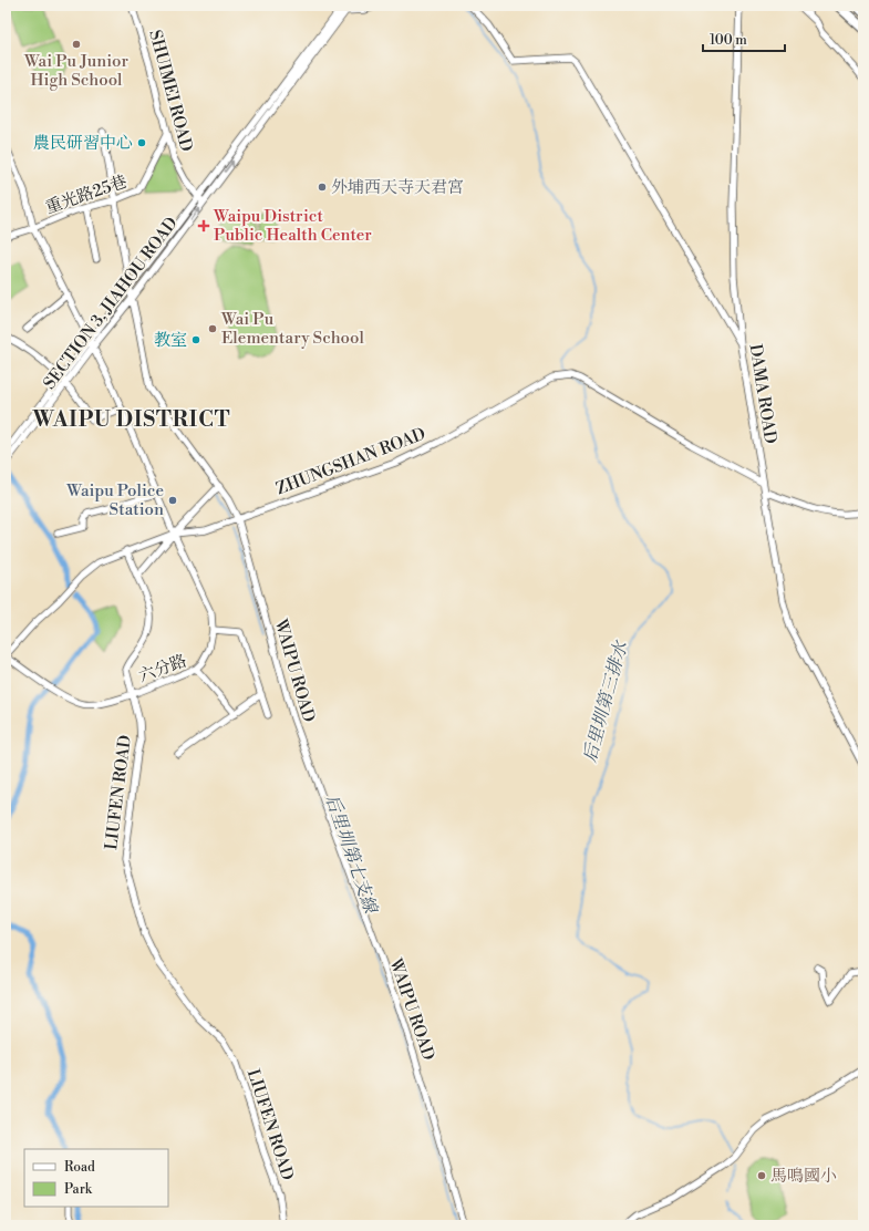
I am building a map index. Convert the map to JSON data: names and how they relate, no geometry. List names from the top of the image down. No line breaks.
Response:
{"streets":{"street":["SHUIMEI ROAD","重光路25巷","SECTION 3, JIAHOU ROAD","DAMA ROAD","ZHUNGSHAN ROAD","六分路","WAIPU ROAD","LIUFEN ROAD"]},"crossings":[["SHUIMEI ROAD","重光路25巷"],["SHUIMEI ROAD","SECTION 3, JIAHOU ROAD"],["重光路25巷","WAIPU ROAD"],["SECTION 3, JIAHOU ROAD","WAIPU ROAD"],["DAMA ROAD","ZHUNGSHAN ROAD"],["ZHUNGSHAN ROAD","六分路"],["ZHUNGSHAN ROAD","WAIPU ROAD"],["ZHUNGSHAN ROAD","LIUFEN ROAD"],["六分路","LIUFEN ROAD"]],"districts":["WAIPU DISTRICT"],"water":["后里圳第三排水","后里圳第七支線"],"places":{"other":["Wai Pu Junior High School","農民研習中心","外埔西天寺天君宮","Wai Pu Elementary School","教室","Waipu Police Station","馬鳴國小"],"health":["Waipu District Public Health Center"]},"legend":["Road","Park"],"scale_bar":"100 m"}
